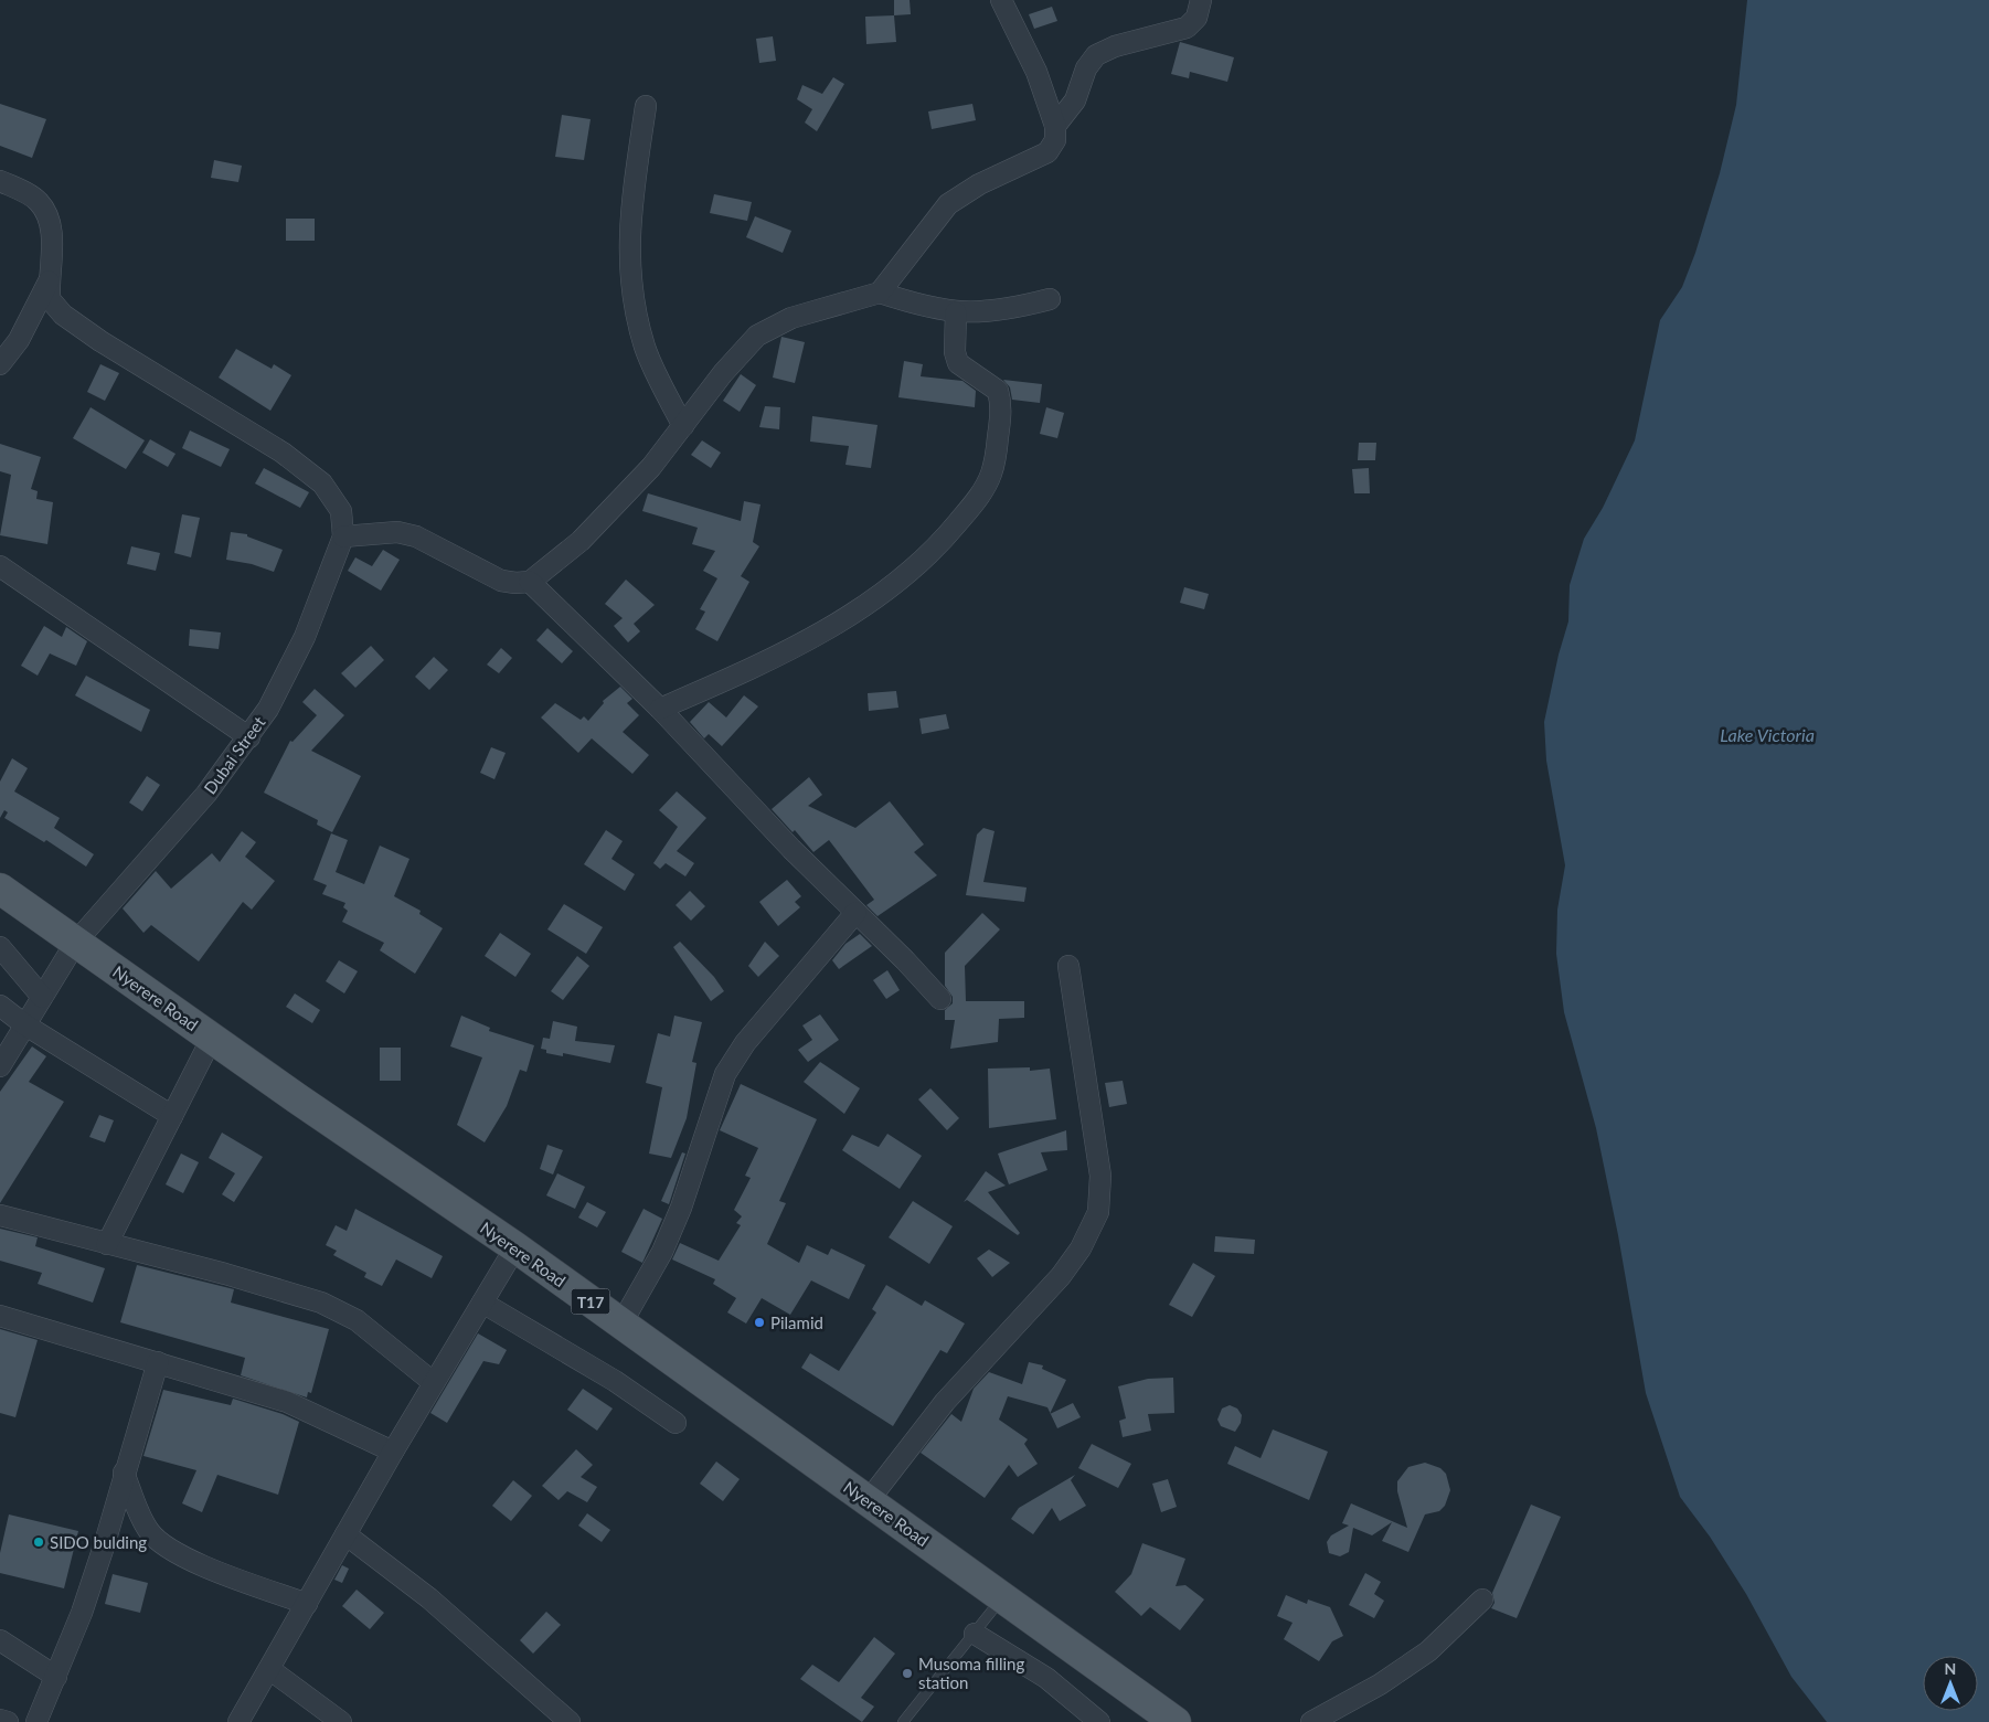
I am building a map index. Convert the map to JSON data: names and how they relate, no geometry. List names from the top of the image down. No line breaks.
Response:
{"streets":{"main road":["Nyerere Road","T17"],"street":["Dubai Street"]},"crossings":[["Dubai Street","Nyerere Road"]],"water":["Lake Victoria"],"places":["Pilamid","SIDO bulding","Musoma filling station"],"north":"top"}
